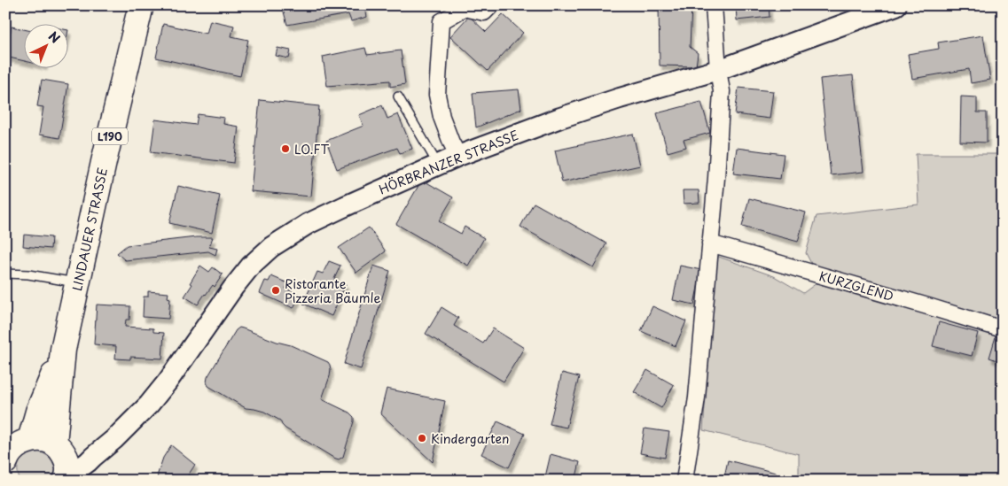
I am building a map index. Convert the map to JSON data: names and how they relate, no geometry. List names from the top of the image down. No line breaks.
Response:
{"streets":{"main road":["L190","LINDAUER STRASSE"],"street":["HÖRBRANZER STRASSE","KURZGLEND"]},"crossings":[["HÖRBRANZER STRASSE","LINDAUER STRASSE"]],"places":["LO.FT","Ristorante Pizzeria Bäumle","Kindergarten"],"north":"top right"}
